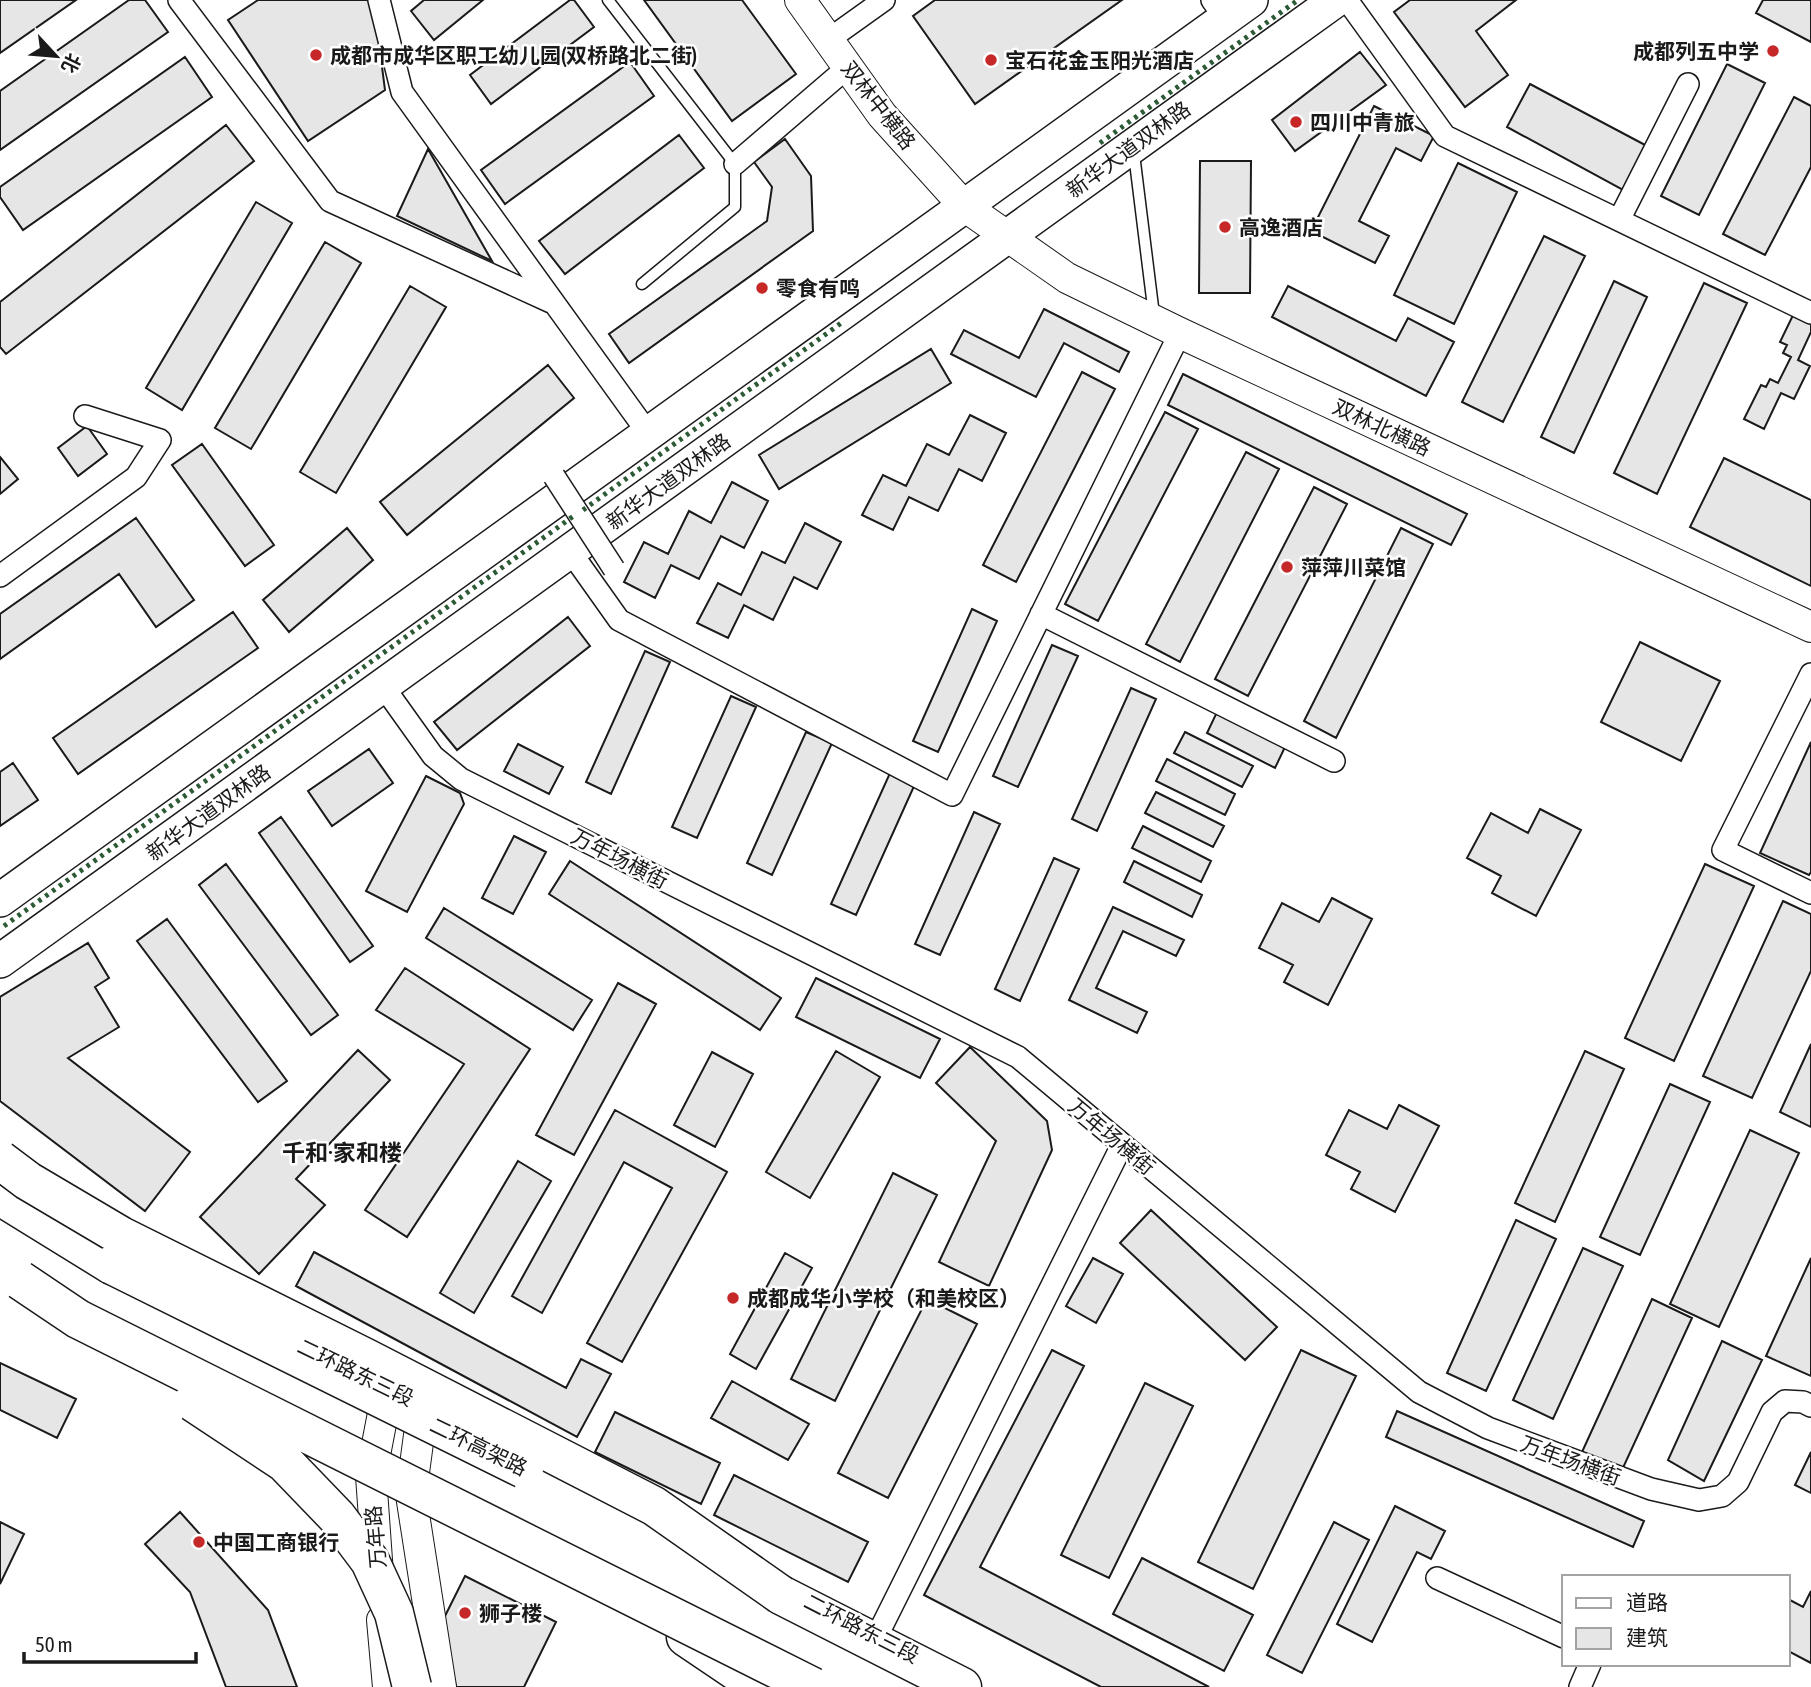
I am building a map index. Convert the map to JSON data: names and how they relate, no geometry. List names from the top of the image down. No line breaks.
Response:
{"streets":{"highway":["二环高架路"],"main road":["双林中横路","新华大道双林路","双林北横路","二环路东三段","万年路"],"street":["万年场横街"]},"crossings":[["双林中横路","双林北横路"],["新华大道双林路","双林北横路"],["新华大道双林路","万年场横街"],["二环路东三段","万年路"]],"districts":["千和·家和楼"],"places":["成都列五中学","成都市成华区职工幼儿园(双桥路北二街)","宝石花金玉阳光酒店","四川中青旅","高逸酒店","零食有鸣","萍萍川菜馆","成都成华小学校（和美校区）","中国工商银行","狮子楼"],"legend":["道路","建筑"],"scale_bar":"50 m","north":"bottom right"}
